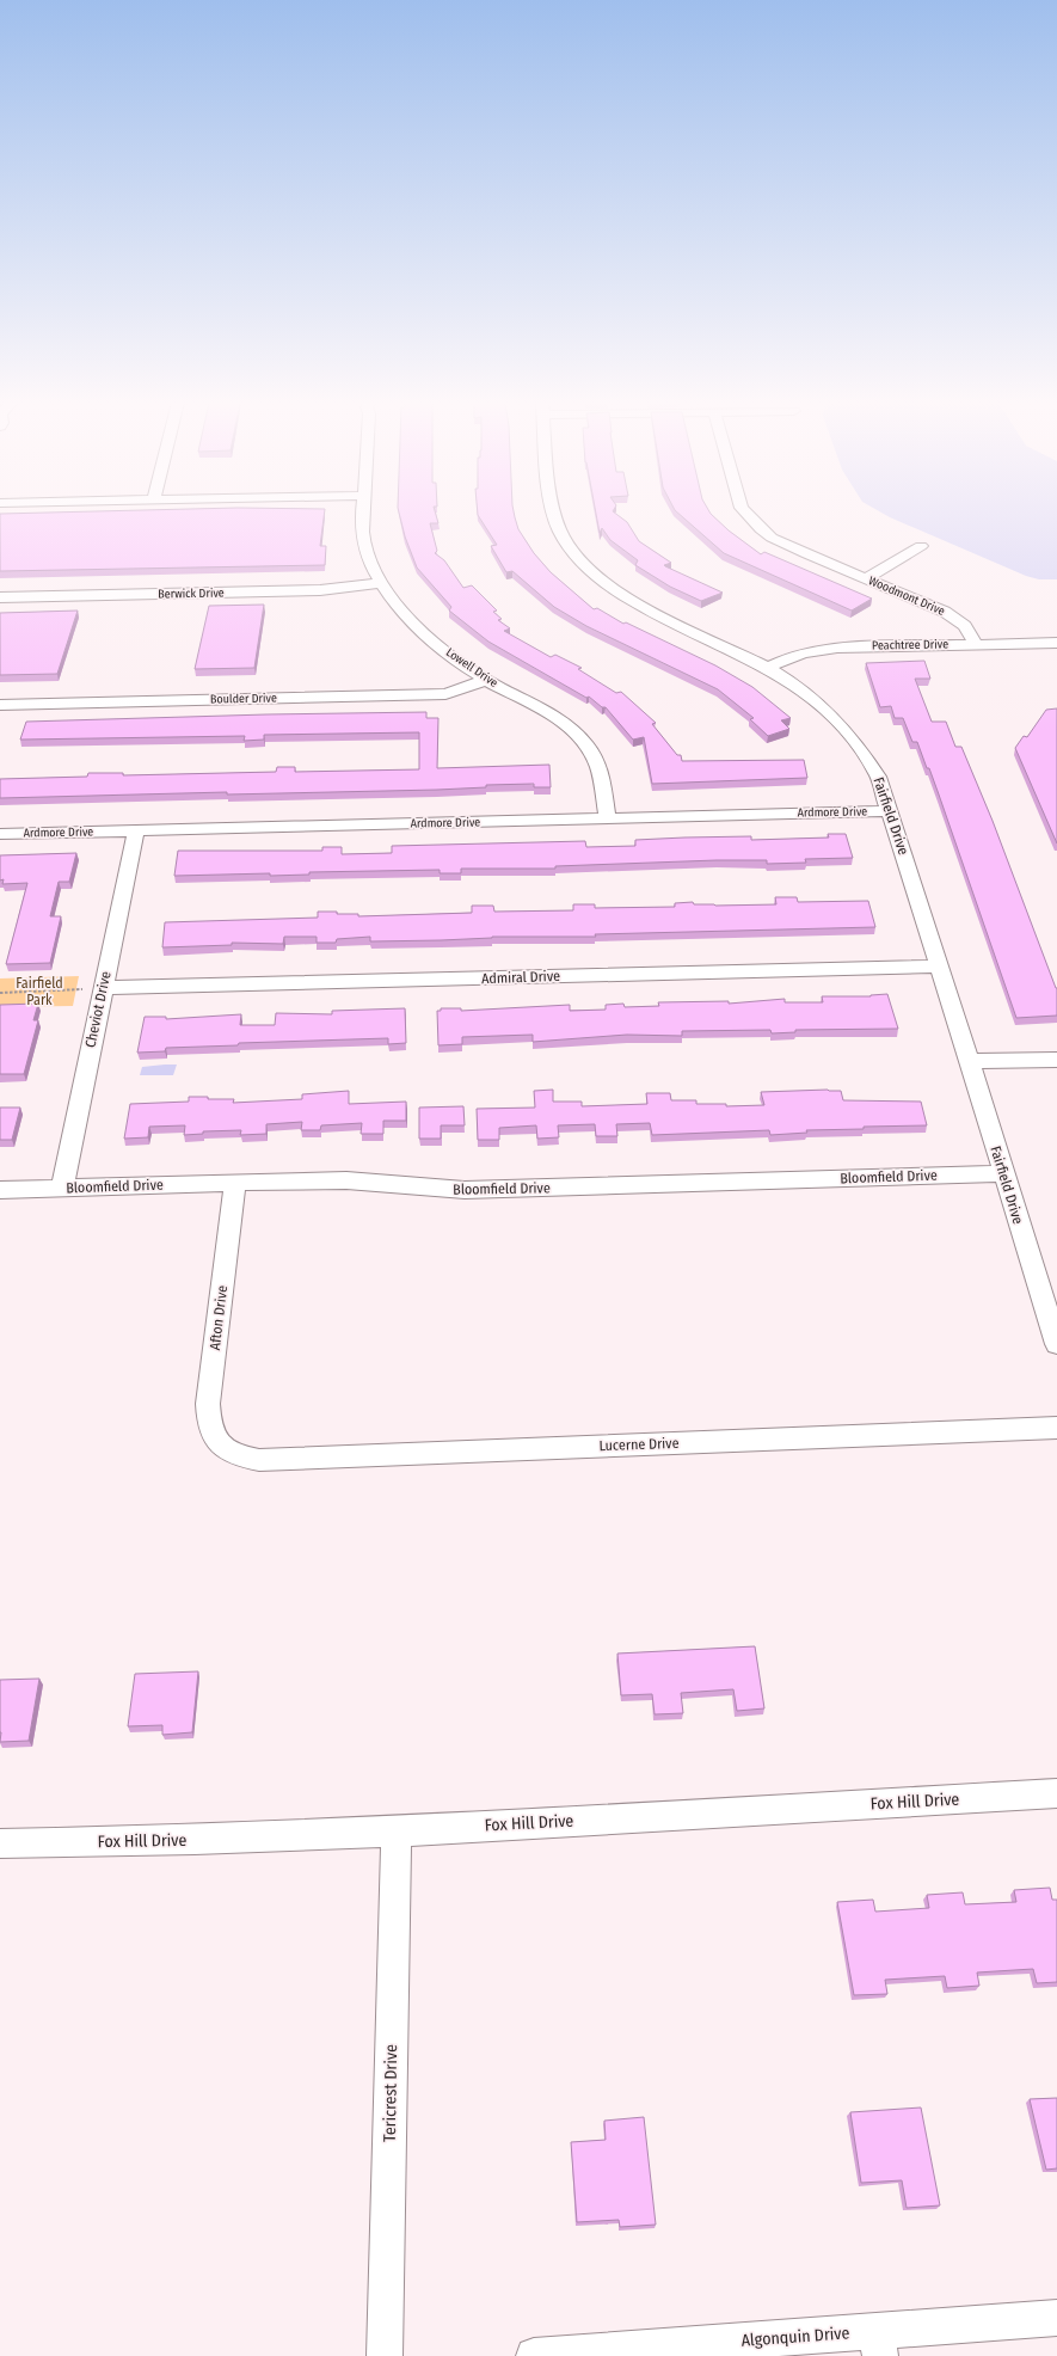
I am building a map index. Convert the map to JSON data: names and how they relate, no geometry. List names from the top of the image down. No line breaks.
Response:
{"streets":{"street":["Berwick Drive","Woodmont Drive","Peachtree Drive","Lowell Drive","Boulder Drive","Ardmore Drive","Fairfield Drive","Admiral Drive","Cheviot Drive","Bloomfield Drive","Afton Drive","Lucerne Drive","Fox Hill Drive","Tericrest Drive","Algonquin Drive"]},"crossings":[["Berwick Drive","Lowell Drive"],["Woodmont Drive","Peachtree Drive"],["Peachtree Drive","Fairfield Drive"],["Lowell Drive","Boulder Drive"],["Lowell Drive","Ardmore Drive"],["Ardmore Drive","Fairfield Drive"],["Ardmore Drive","Cheviot Drive"],["Fairfield Drive","Admiral Drive"],["Fairfield Drive","Bloomfield Drive"],["Admiral Drive","Cheviot Drive"],["Cheviot Drive","Bloomfield Drive"],["Bloomfield Drive","Afton Drive"],["Afton Drive","Lucerne Drive"],["Fox Hill Drive","Tericrest Drive"]],"parks":["Fairfield Park"]}
